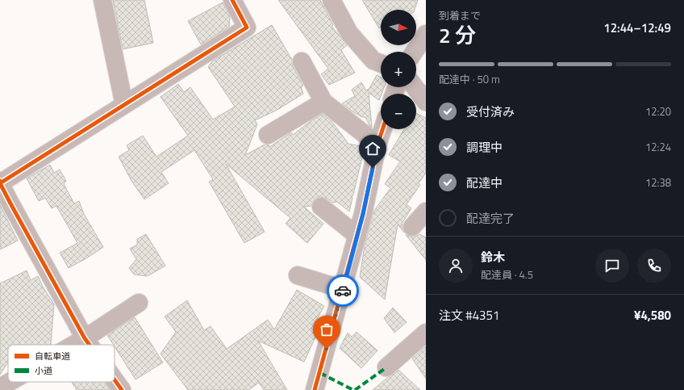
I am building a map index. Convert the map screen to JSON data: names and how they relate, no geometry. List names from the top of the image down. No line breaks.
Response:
{"legend":["自転車道","小道"],"north":"right","page":{"heading":["2 分","到着まで","12:44–12:49"],"panel":["鈴木","配達員 · 4.5","注文 #4351","¥4,580"],"map_buttons":["+","−"],"bar":"配達中 · 50 m","list":[["受付済み","12:20"],["調理中","12:24"],["配達中","12:38"],"配達完了"]}}
